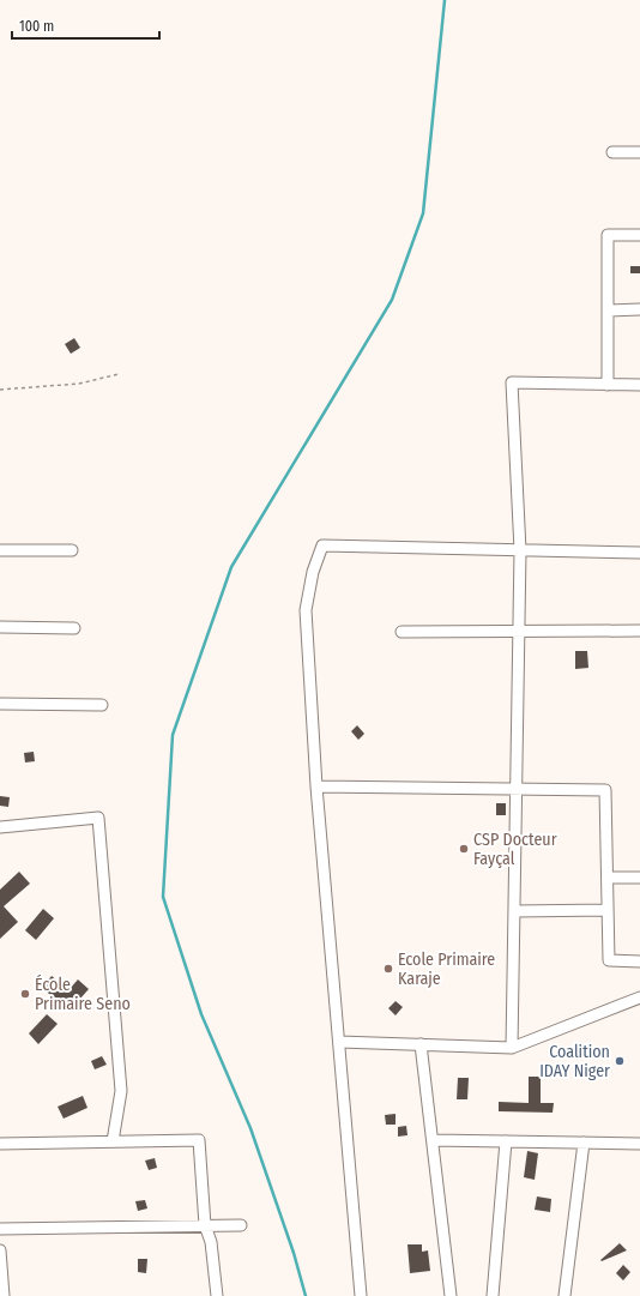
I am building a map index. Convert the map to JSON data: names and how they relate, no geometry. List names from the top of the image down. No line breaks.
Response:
{"places":["CSP Docteur Fayçal","Ecole Primaire Karaje","École Primaire Seno","Coalition IDAY Niger"],"scale_bar":"100 m"}
